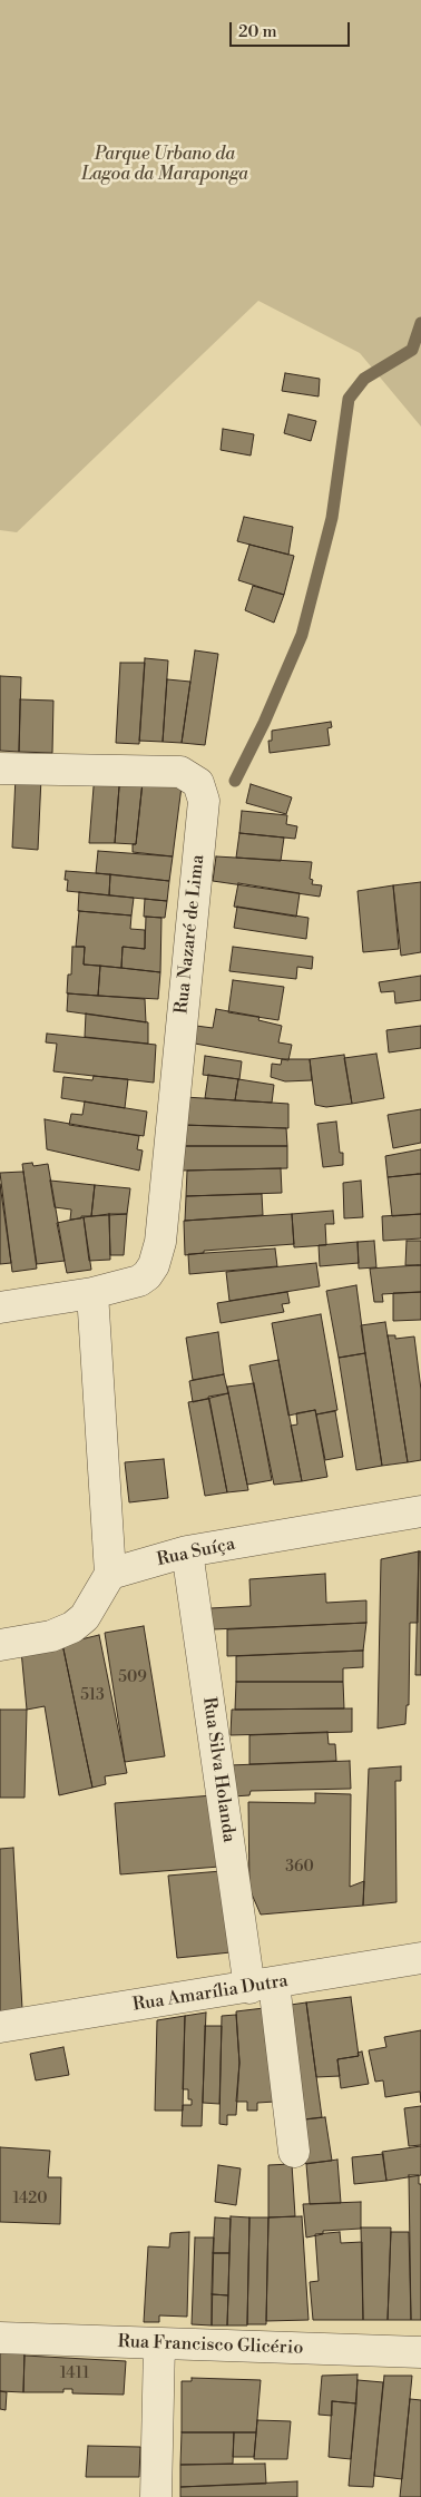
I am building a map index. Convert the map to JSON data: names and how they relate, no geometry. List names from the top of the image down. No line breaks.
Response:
{"streets":{"street":["Rua Nazaré de Lima","Rua Suíça","Rua Silva Holanda","Rua Amarília Dutra","Rua Francisco Glicério"]},"crossings":[["Rua Suíça","Rua Silva Holanda"],["Rua Silva Holanda","Rua Amarília Dutra"]],"parks":["Parque Urbano da Lagoa da Maraponga"],"house_numbers":["509","513","360","1420","1411"],"scale_bar":"20 m"}
